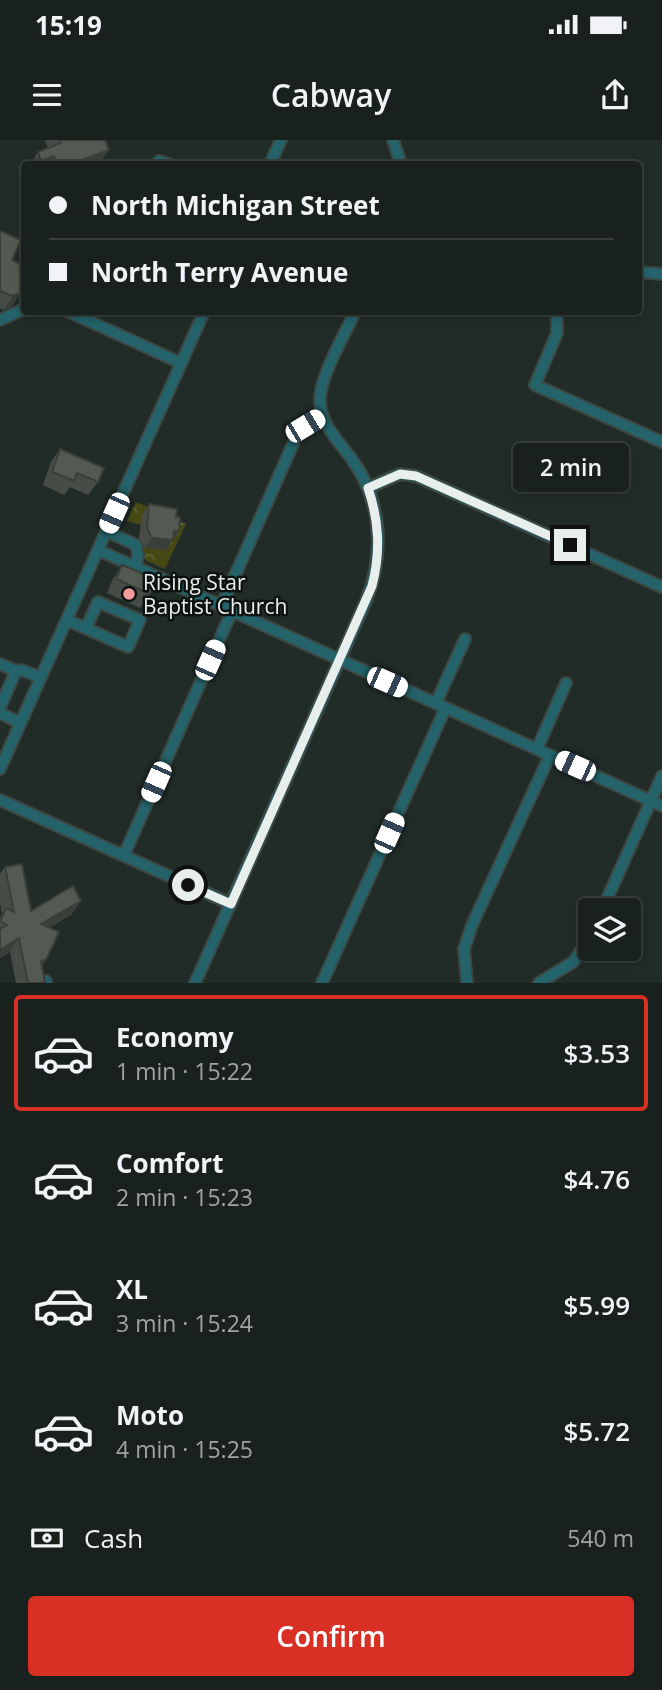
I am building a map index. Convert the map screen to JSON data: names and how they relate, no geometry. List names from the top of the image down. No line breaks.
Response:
{"places":["Rising Star Baptist Church"],"page":{"status":"15:19","header":"Cabway","banner":["North Michigan Street","North Terry Avenue"],"bubble":"2 min","list":[{"name":"Economy","note":"1 min · 15:22","value":"$3.53"},{"name":"Comfort","note":"2 min · 15:23","value":"$4.76"},{"name":"XL","note":"3 min · 15:24","value":"$5.99"},{"name":"Moto","note":"4 min · 15:25","value":"$5.72"}],"pay":["Cash","540 m"],"buttons":"Confirm"}}
